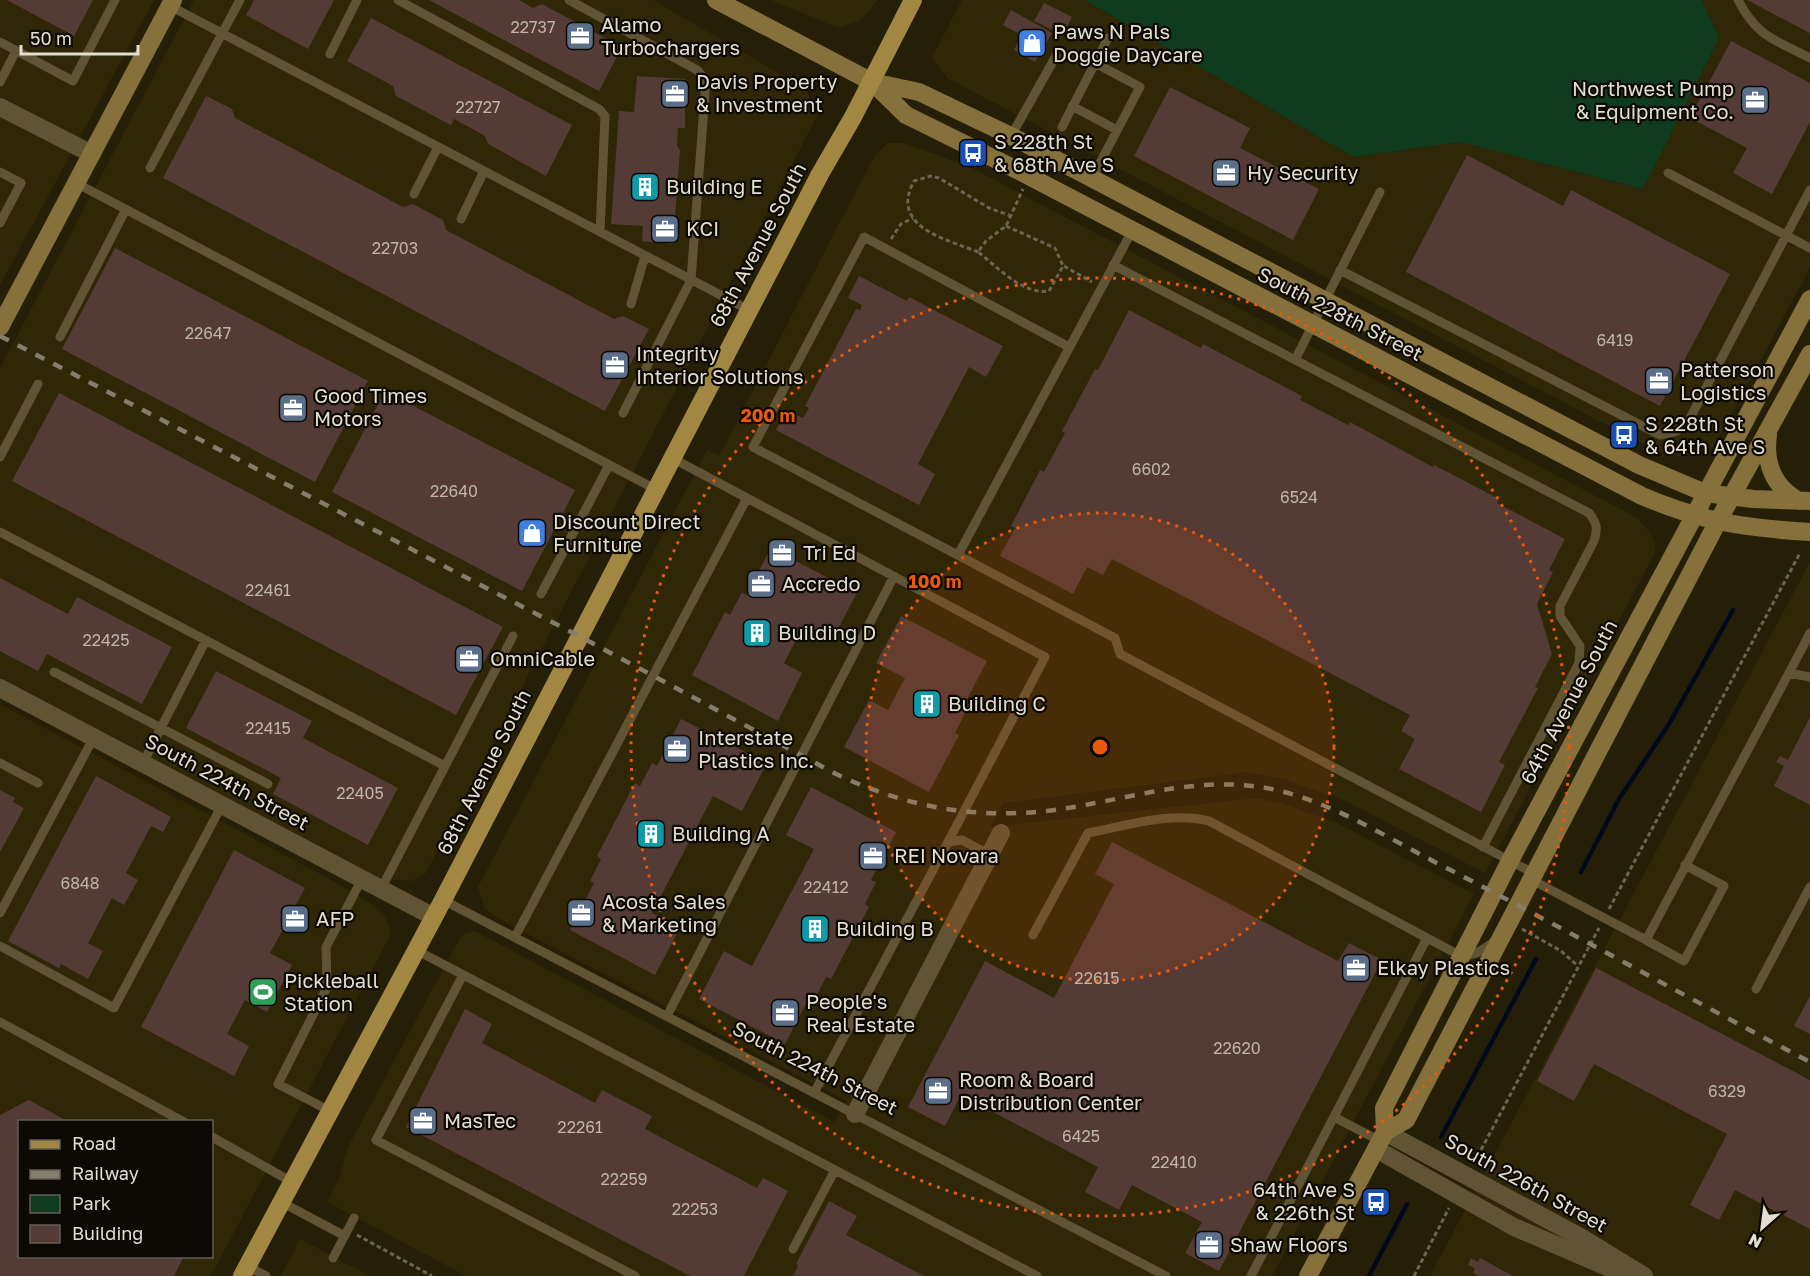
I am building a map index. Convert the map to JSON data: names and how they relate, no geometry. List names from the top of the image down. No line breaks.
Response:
{"streets":{"main road":["68th Avenue South"],"street":["South 228th Street","64th Avenue South","South 224th Street","South 226th Street"]},"crossings":[["68th Avenue South","South 228th Street"],["68th Avenue South","South 224th Street"],["South 228th Street","64th Avenue South"],["64th Avenue South","South 226th Street"]],"places":{"office":["Alamo Turbochargers","Davis Property & Investment","Northwest Pump & Equipment Co.","Hy Security","KCI","Integrity Interior Solutions","Patterson Logistics","Good Times Motors","Tri Ed","Accredo","OmniCable","Interstate Plastics Inc.","REI Novara","Acosta Sales & Marketing","AFP","Elkay Plastics","People's Real Estate","Room & Board Distribution Center","MasTec","Shaw Floors"],"shop":["Paws N Pals Doggie Daycare","Discount Direct Furniture"],"bus stop":["S 228th St & 68th Ave S","S 228th St & 64th Ave S","64th Ave S & 226th St"],"building":["Building E","Building D","Building C","Building A","Building B"],"sports":["Pickleball Station"]},"house_numbers":["22737","22727","22703","22647","6419","6602","22640","6524","22461","22425","22415","22405","6848","22412","22615","22620","6329","22261","6425","22410","22259","22253"],"legend":["Road","Railway","Park","Building"],"scale_bar":"50 m","north":"bottom left","rings":["200 m","100 m"]}
